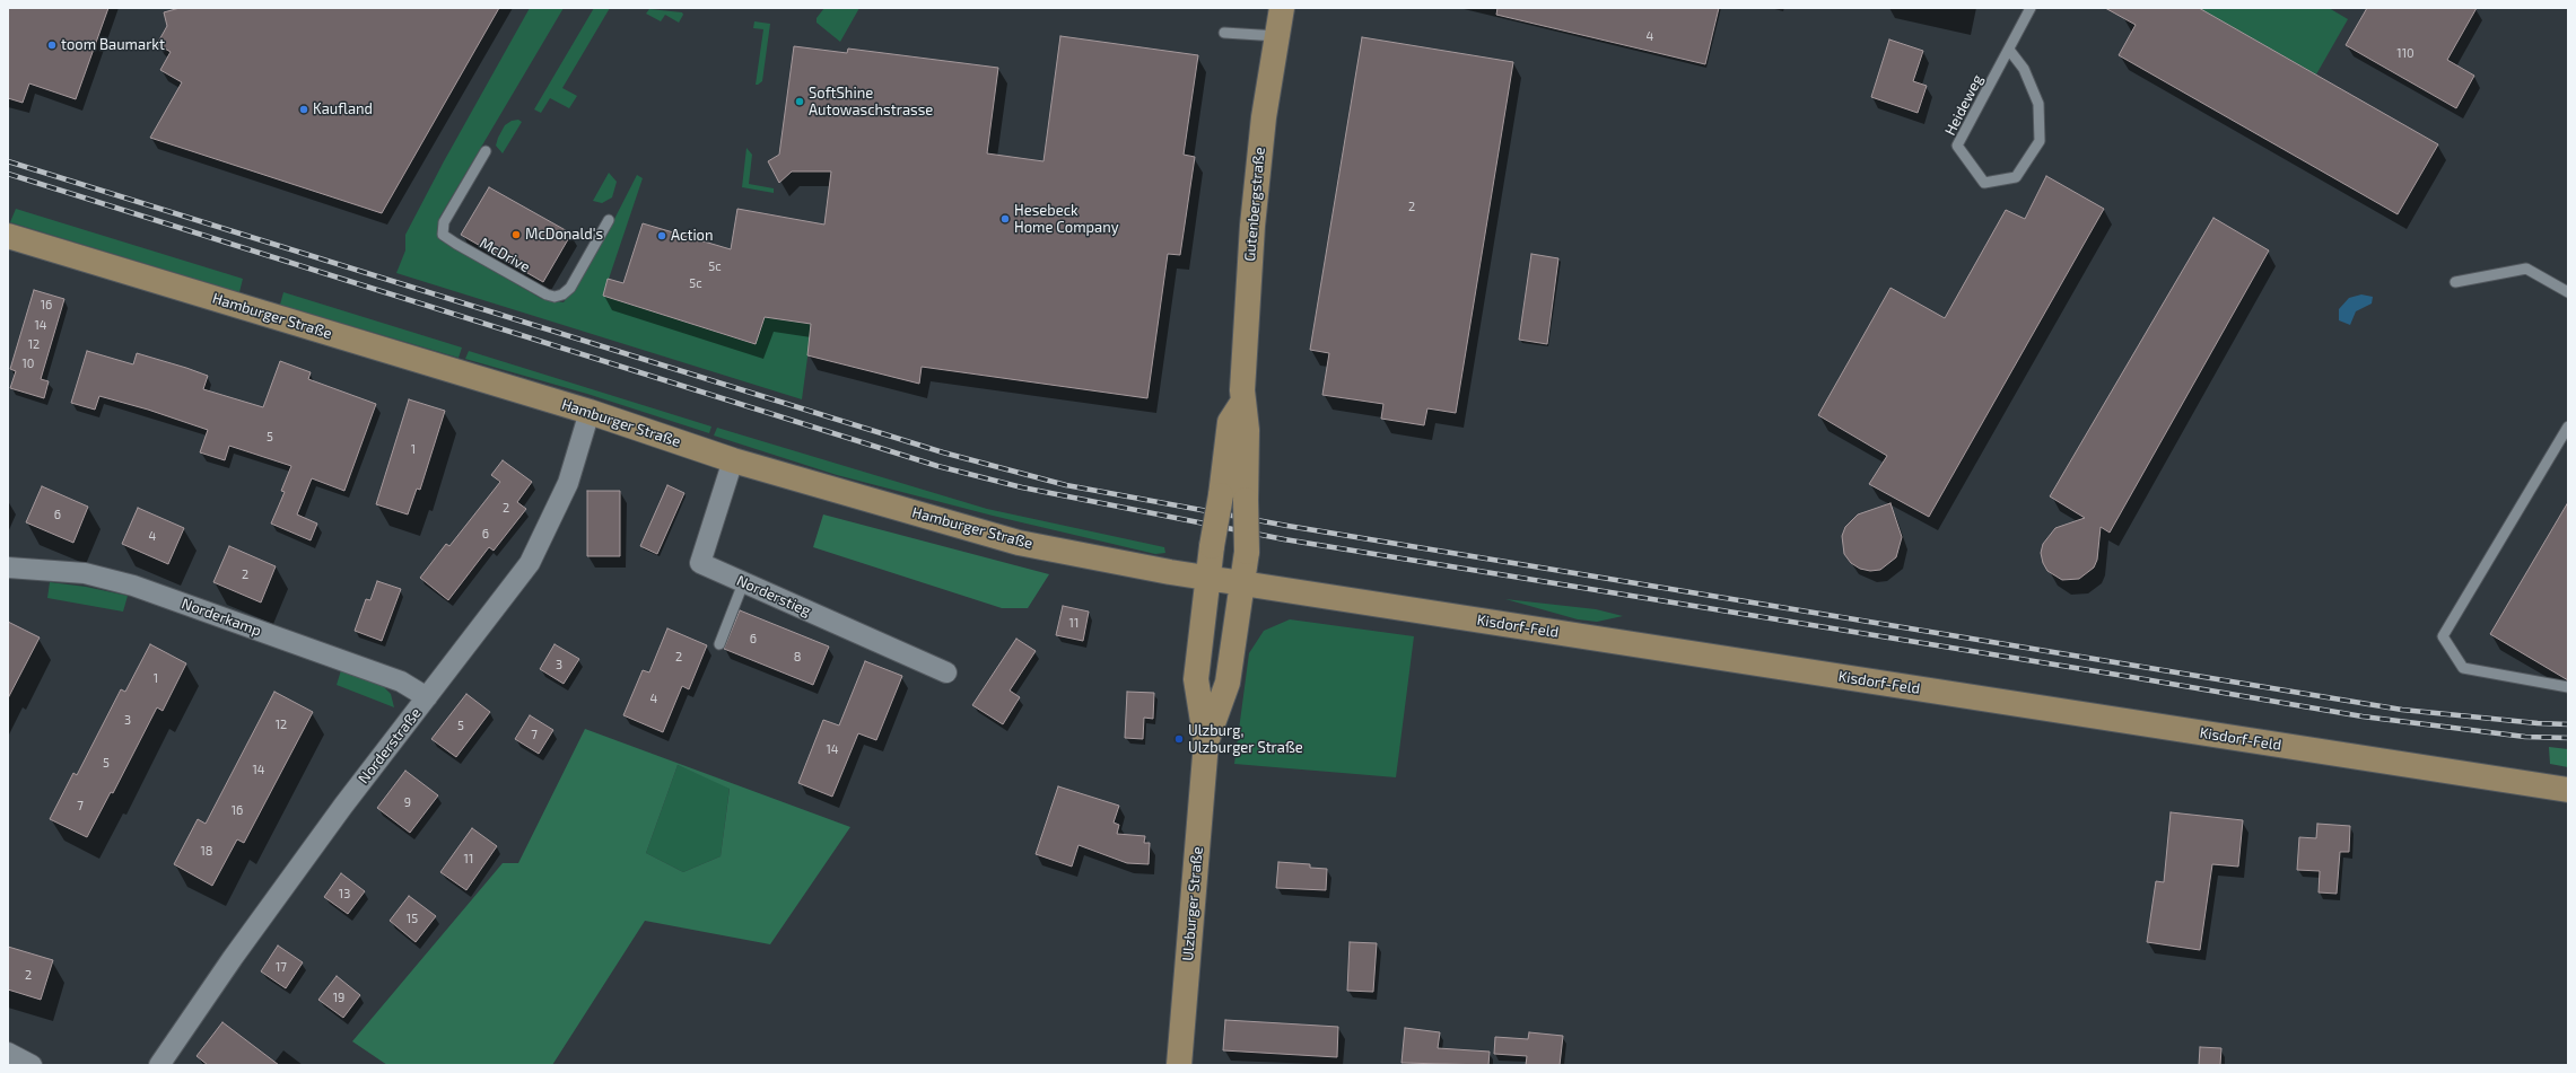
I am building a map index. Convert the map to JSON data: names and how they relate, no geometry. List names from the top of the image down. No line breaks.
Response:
{"streets":{"main road":["Gutenbergstraße","Hamburger Straße","Kisdorf-Feld","Ulzburger Straße"],"street":["Norderstieg","Norderkamp","Norderstraße"],"lane":["Heideweg","McDrive"]},"crossings":[["Gutenbergstraße","Hamburger Straße"],["Gutenbergstraße","Kisdorf-Feld"],["Gutenbergstraße","Ulzburger Straße"],["Hamburger Straße","Norderstieg"],["Hamburger Straße","Kisdorf-Feld"],["Hamburger Straße","Norderstraße"],["Hamburger Straße","Ulzburger Straße"],["Norderkamp","Norderstraße"],["Kisdorf-Feld","Ulzburger Straße"]],"places":["toom Baumarkt","SoftShine Autowaschstrasse","Kaufland","Hesebeck Home Company","McDonald's","Action","Ulzburg, Ulzburger Straße"],"house_numbers":["4","110","2","5c","5c","16","14","12","10","5","1","2","6","6","4","2","11","6","2","8","3","1","4","3","12","5","7","14","5","14","9","7","16","18","11","13","15","17","2","19"]}
